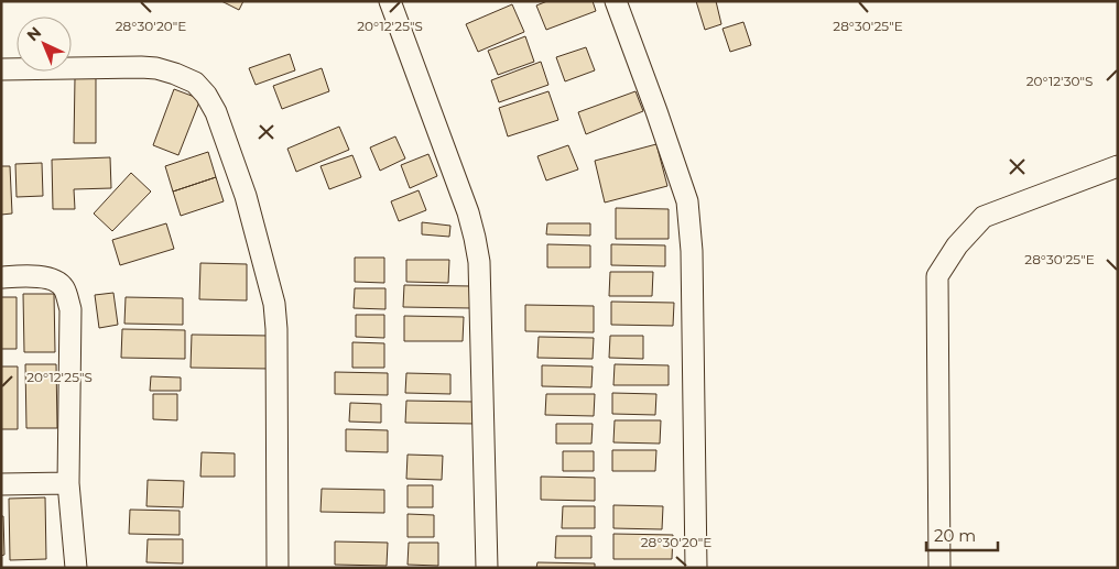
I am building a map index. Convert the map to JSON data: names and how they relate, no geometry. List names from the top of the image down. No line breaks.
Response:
{"scale_bar":"20 m","north":"top left","coordinates":["20°12'25\"S","28°30'20\"E","28°30'25\"E","20°12'30\"S"]}
